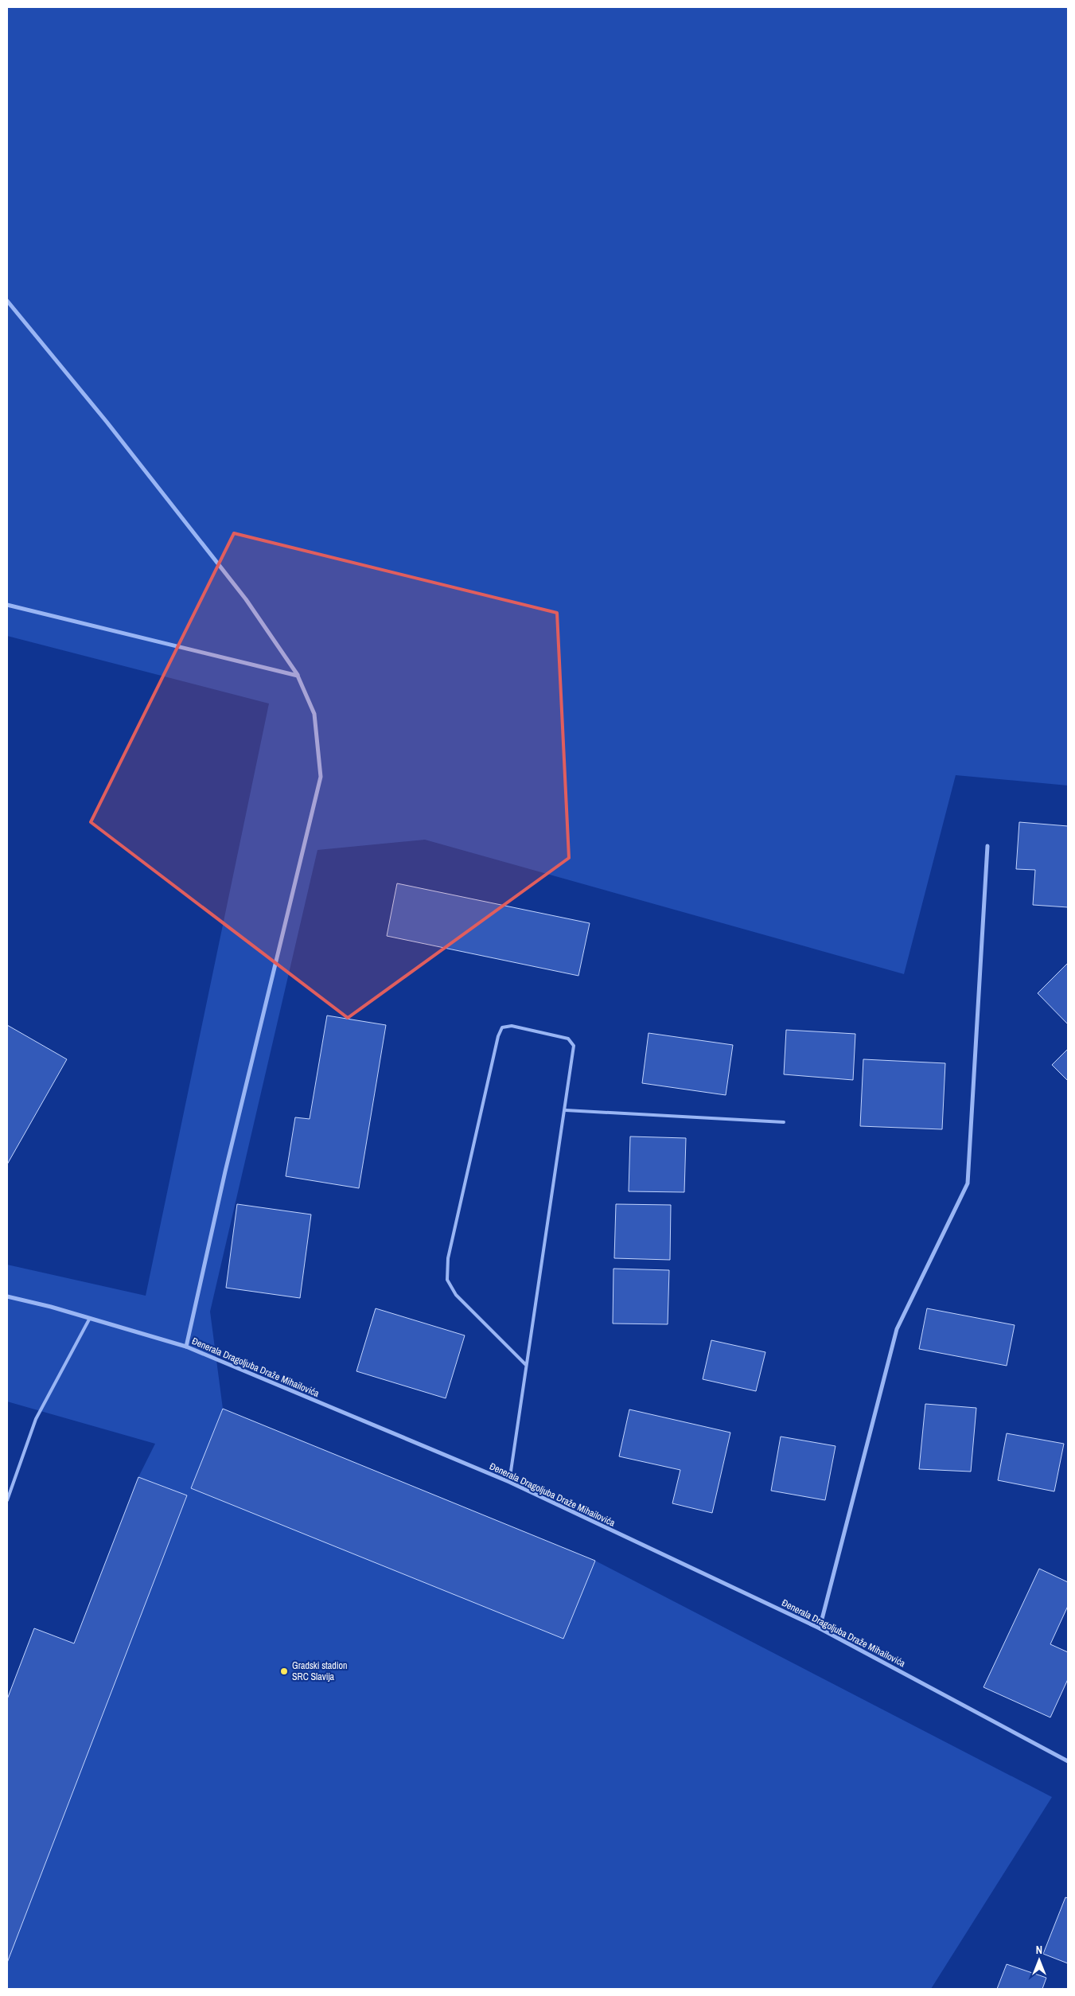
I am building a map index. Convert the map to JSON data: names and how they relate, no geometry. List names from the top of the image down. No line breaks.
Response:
{"streets":{"street":["Đenerala Dragoljuba Draže Mihailovića"]},"places":["Gradski stadion SRC Slavija"],"north":"top"}
